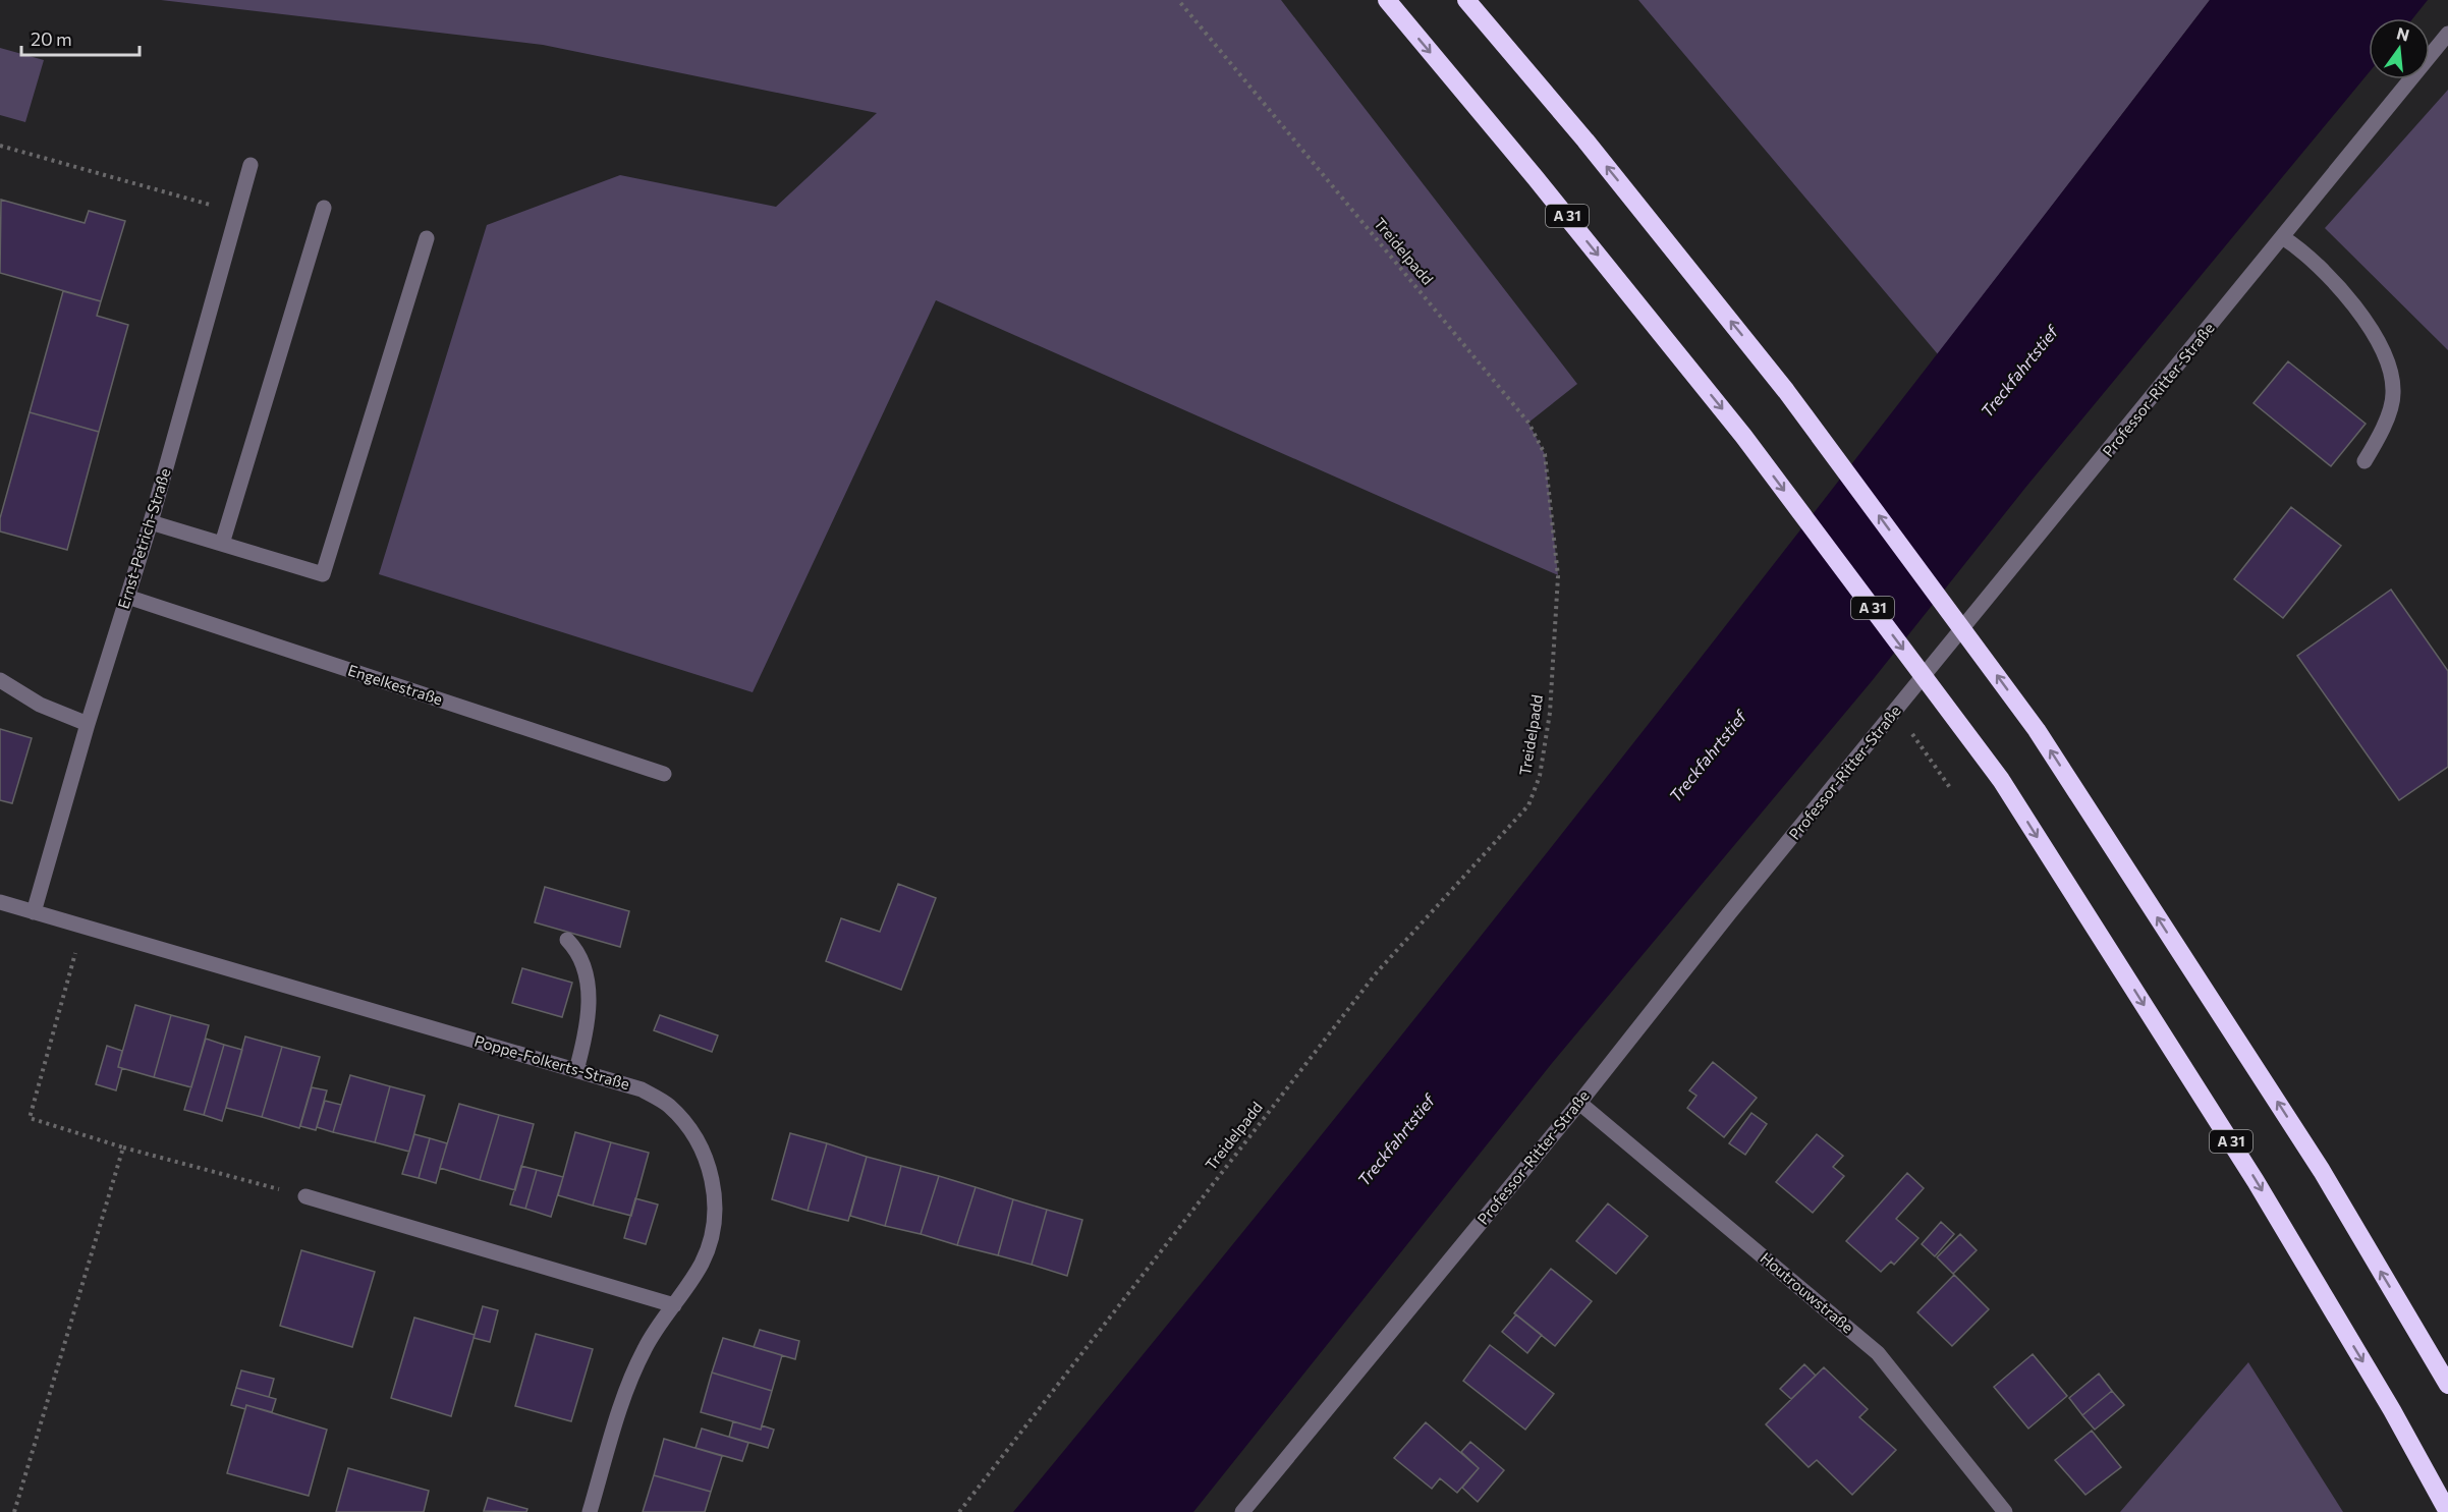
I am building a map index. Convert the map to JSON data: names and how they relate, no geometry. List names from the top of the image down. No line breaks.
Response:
{"streets":{"highway":["A 31"],"street":["Professor-Ritter-Straße","Ernst-Petrich-Straße","Engelkestraße","Poppe-Folkerts-Straße","Houtrouwstraße"],"path":["Treidelpadd"]},"crossings":[["Professor-Ritter-Straße","Houtrouwstraße"],["Ernst-Petrich-Straße","Engelkestraße"],["Ernst-Petrich-Straße","Poppe-Folkerts-Straße"]],"water":["Treckfahrtstief"],"scale_bar":"20 m","north":"top"}
